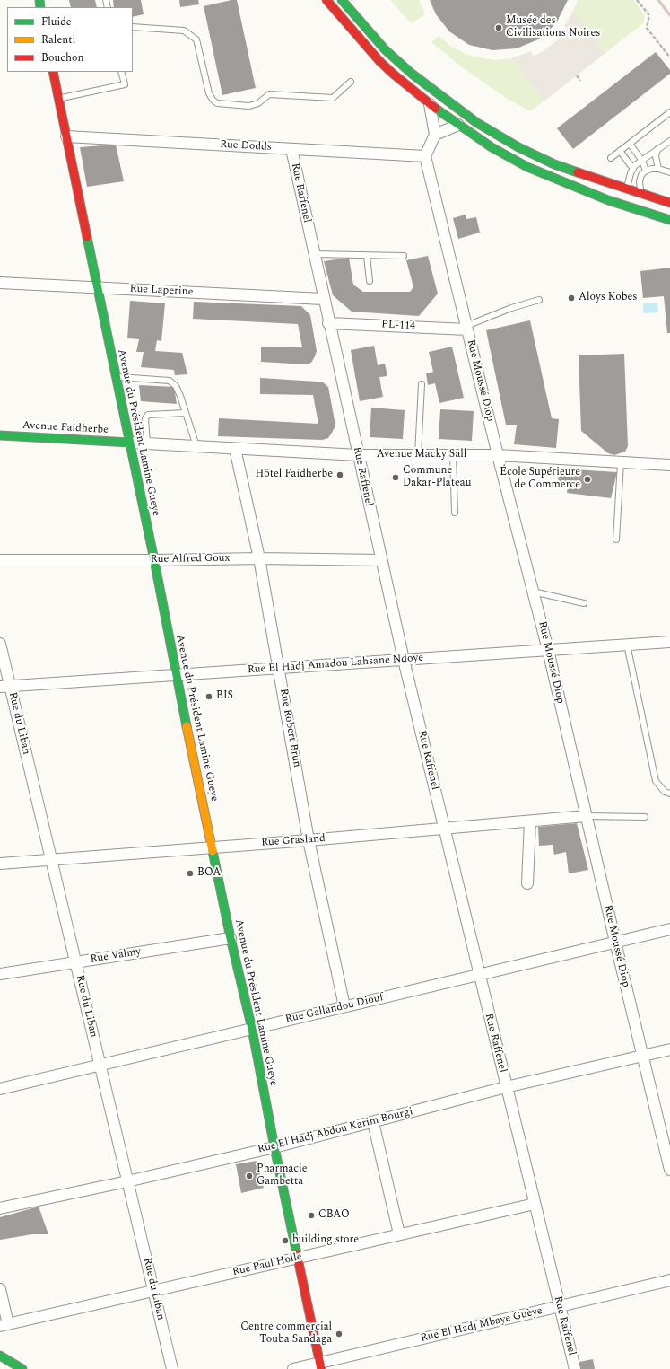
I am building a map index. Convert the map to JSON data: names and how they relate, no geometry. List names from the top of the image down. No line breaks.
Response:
{"streets":{"main road":["Avenue Faidherbe","Avenue du Président Lamine Gueye"],"street":["Rue Dodds","Rue Raffenel","Rue Laperine","PL-114","Rue Moussé Diop","Avenue Macky Sall","Rue Alfred Goux","Rue El Hadj Amadou Lahsane Ndoye","Rue du Liban","Rue Robert Brun","Rue Grasland","Rue Valmy","Rue Gallandou Diouf","Rue El Hadj Abdou Karim Bourgi","Rue Paul Holle","Rue El Hadj Mbaye Guèye"]},"crossings":[["Rue Dodds","Rue Raffenel"],["Rue Dodds","Rue Moussé Diop"],["Rue Dodds","Avenue du Président Lamine Gueye"],["Rue Raffenel","Rue Laperine"],["Rue Raffenel","PL-114"],["Rue Raffenel","Avenue Macky Sall"],["Rue Raffenel","Rue Alfred Goux"],["Rue Raffenel","Rue El Hadj Amadou Lahsane Ndoye"],["Rue Raffenel","Rue Grasland"],["Rue Raffenel","Rue Gallandou Diouf"],["Rue Raffenel","Rue El Hadj Abdou Karim Bourgi"],["Rue Raffenel","Rue Paul Holle"],["Rue Raffenel","Rue El Hadj Mbaye Guèye"],["Rue Laperine","Avenue du Président Lamine Gueye"],["PL-114","Rue Moussé Diop"],["Rue Moussé Diop","Avenue Macky Sall"],["Rue Moussé Diop","Rue El Hadj Amadou Lahsane Ndoye"],["Rue Moussé Diop","Rue Grasland"],["Rue Moussé Diop","Rue Gallandou Diouf"],["Rue Moussé Diop","Rue El Hadj Abdou Karim Bourgi"],["Avenue Faidherbe","Avenue du Président Lamine Gueye"],["Avenue Faidherbe","Avenue Macky Sall"],["Avenue du Président Lamine Gueye","Avenue Macky Sall"],["Avenue du Président Lamine Gueye","Rue Alfred Goux"],["Avenue du Président Lamine Gueye","Rue El Hadj Amadou Lahsane Ndoye"],["Avenue du Président Lamine Gueye","Rue Grasland"],["Avenue du Président Lamine Gueye","Rue Valmy"],["Avenue du Président Lamine Gueye","Rue Gallandou Diouf"],["Avenue du Président Lamine Gueye","Rue El Hadj Abdou Karim Bourgi"],["Avenue du Président Lamine Gueye","Rue Paul Holle"],["Avenue du Président Lamine Gueye","Rue El Hadj Mbaye Guèye"],["Avenue Macky Sall","Rue Robert Brun"],["Rue Alfred Goux","Rue Robert Brun"],["Rue El Hadj Amadou Lahsane Ndoye","Rue du Liban"],["Rue El Hadj Amadou Lahsane Ndoye","Rue Robert Brun"],["Rue du Liban","Rue Grasland"],["Rue du Liban","Rue Valmy"],["Rue du Liban","Rue Gallandou Diouf"],["Rue du Liban","Rue El Hadj Abdou Karim Bourgi"],["Rue du Liban","Rue Paul Holle"],["Rue Robert Brun","Rue Grasland"],["Rue Robert Brun","Rue Gallandou Diouf"]],"places":["Musée des Civilisations Noires","Aloys Kobes","Hôtel Faidherbe","Commune Dakar-Plateau","École Supérieure de Commerce","BIS","BOA","Pharmacie Gambetta","CBAO","building store","Centre commercial Touba Sandaga"],"legend":["Fluide","Ralenti","Bouchon"]}
